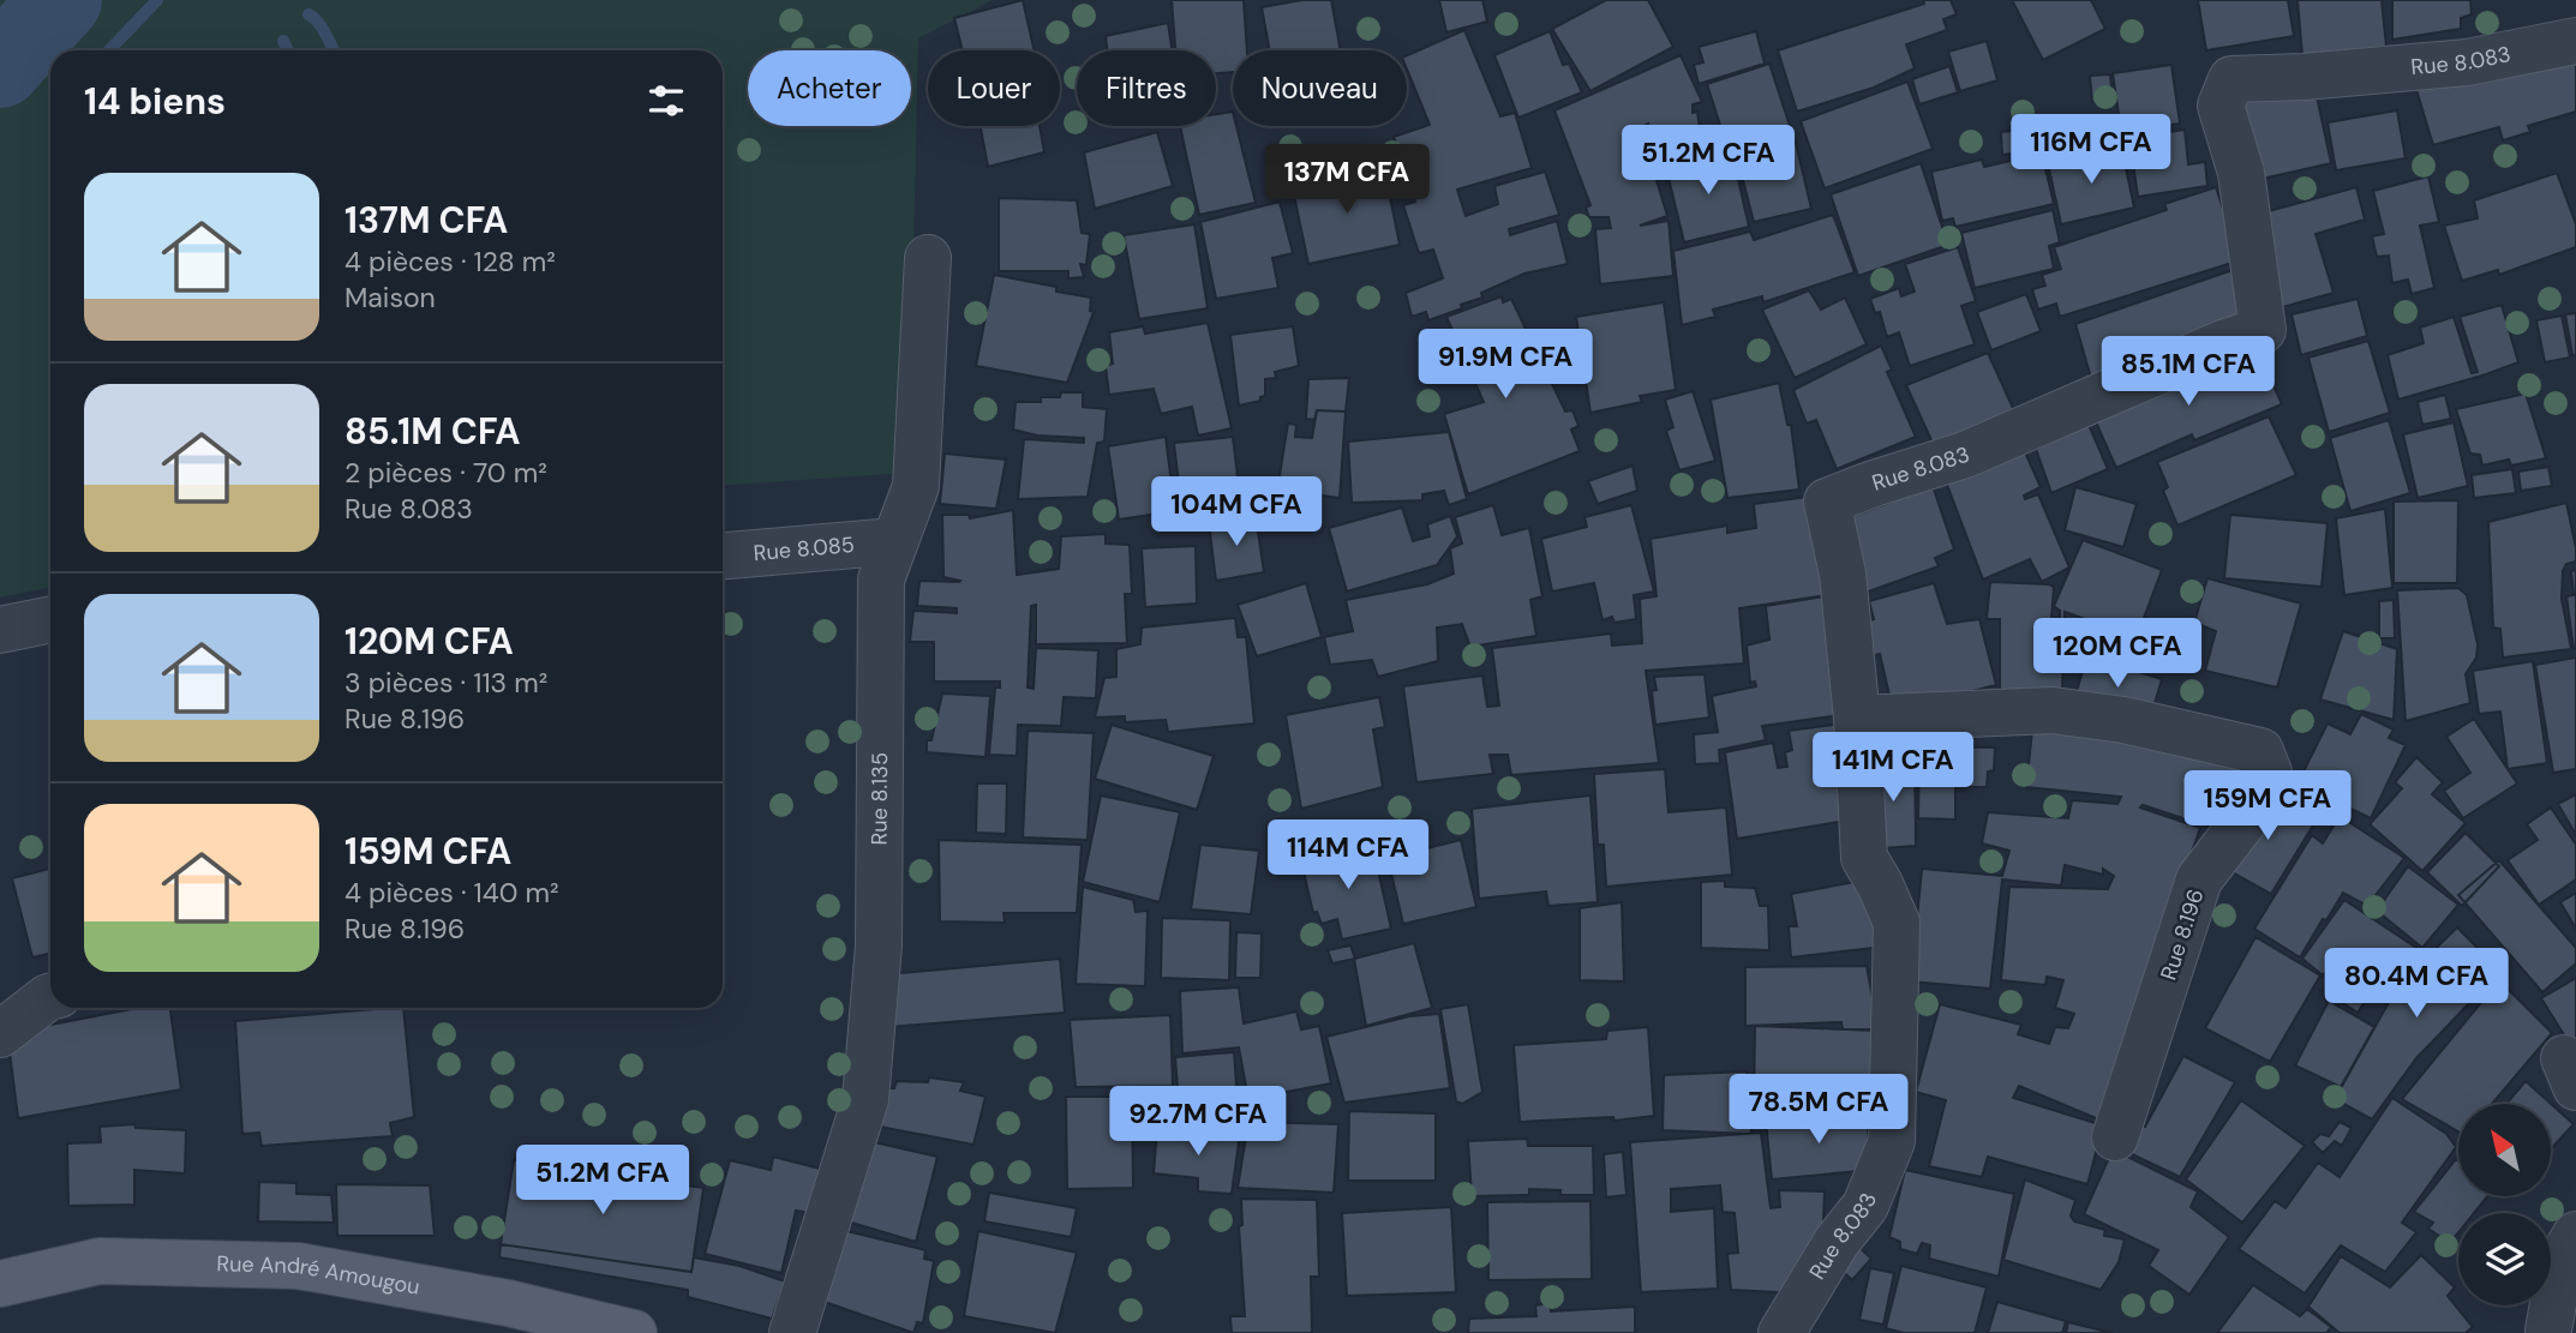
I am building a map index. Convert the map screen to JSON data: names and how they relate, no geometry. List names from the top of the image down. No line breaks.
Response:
{"streets":{"main road":["Rue André Amougou"],"street":["Rue 8.083","Rue 8.085","Rue 8.135","Rue 8.196"]},"crossings":[["Rue 8.083","Rue 8.196"],["Rue 8.085","Rue 8.135"]],"north":"top left","page":{"chip":["Acheter","Louer","Filtres","Nouveau"],"heading":"14 biens","price":["116M CFA","51.2M CFA","137M CFA","91.9M CFA","85.1M CFA","104M CFA","120M CFA","141M CFA","159M CFA","114M CFA","80.4M CFA","78.5M CFA","92.7M CFA","51.2M CFA"],"list":[{"name":"137M CFA","note":"4 pièces · 128 m² · Maison"},{"name":"85.1M CFA","note":"2 pièces · 70 m² · Rue 8.083"},{"name":"120M CFA","note":"3 pièces · 113 m² · Rue 8.196"},{"name":"159M CFA","note":"4 pièces · 140 m² · Rue 8.196"}]}}
